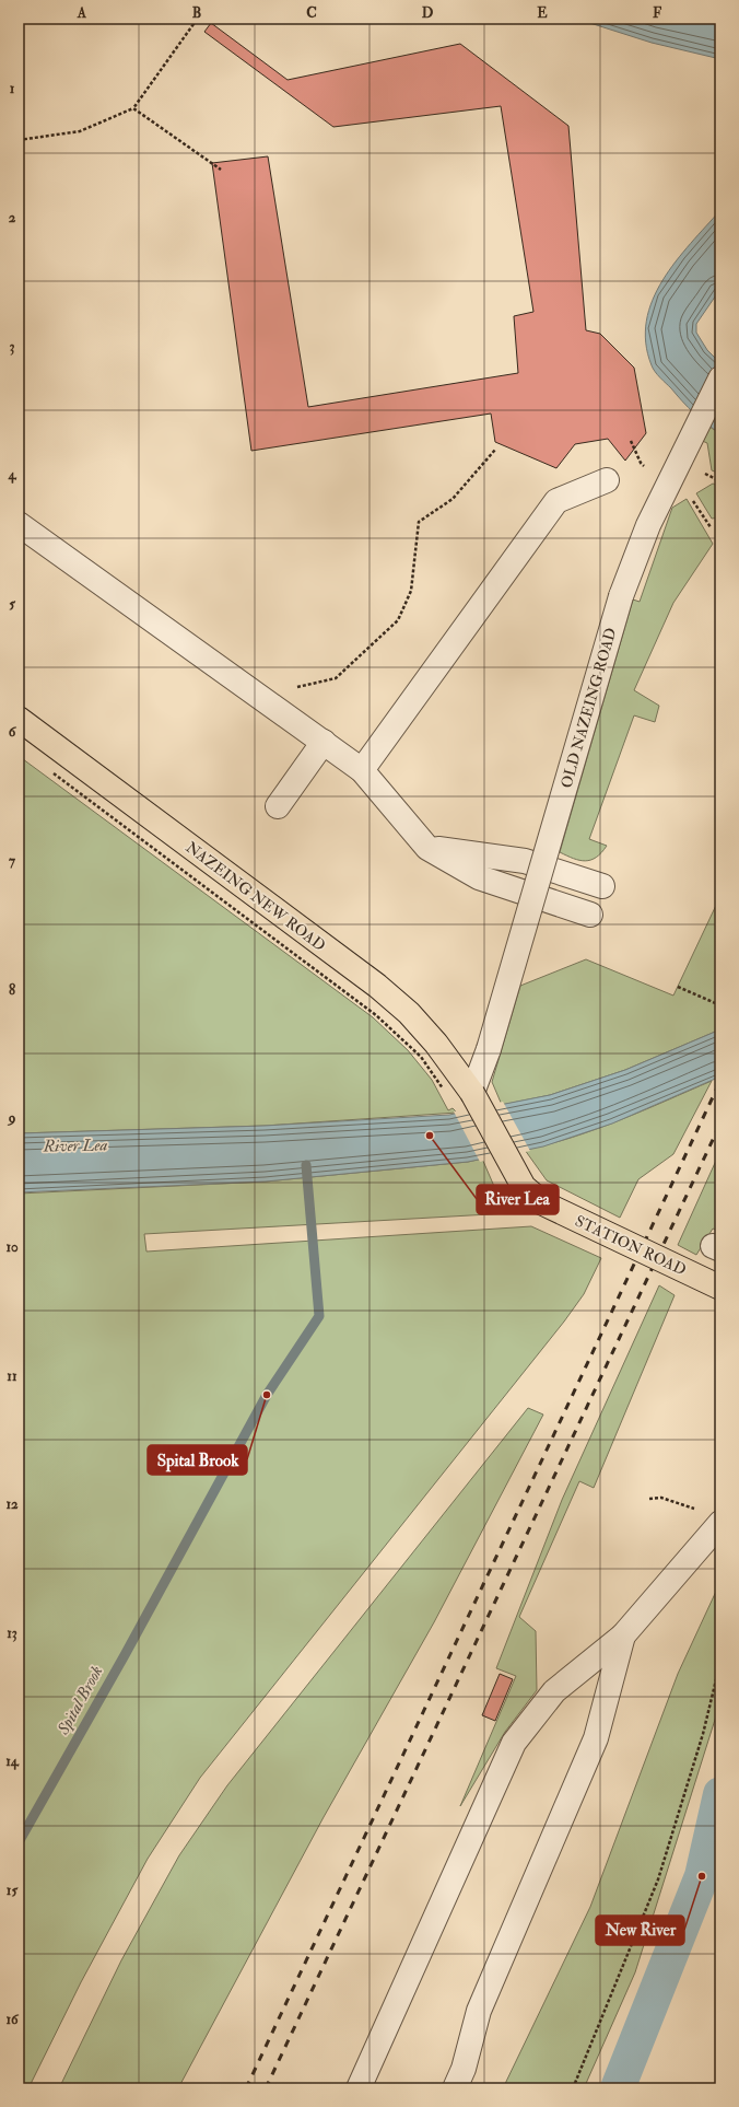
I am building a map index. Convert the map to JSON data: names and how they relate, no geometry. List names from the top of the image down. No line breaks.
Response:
{"streets":{"main road":["NAZEING NEW ROAD","STATION ROAD"],"street":["OLD NAZEING ROAD"]},"crossings":[["OLD NAZEING ROAD","NAZEING NEW ROAD"],["OLD NAZEING ROAD","STATION ROAD"],["NAZEING NEW ROAD","STATION ROAD"]],"water":["River Lea","Spital Brook"],"places":["River Lea","Spital Brook","New River"],"grid":{"columns":["A","B","C","D","E","F"],"rows":["1","2","3","4","5","6","7","8","9","10","11","12","13","14","15","16"]}}
